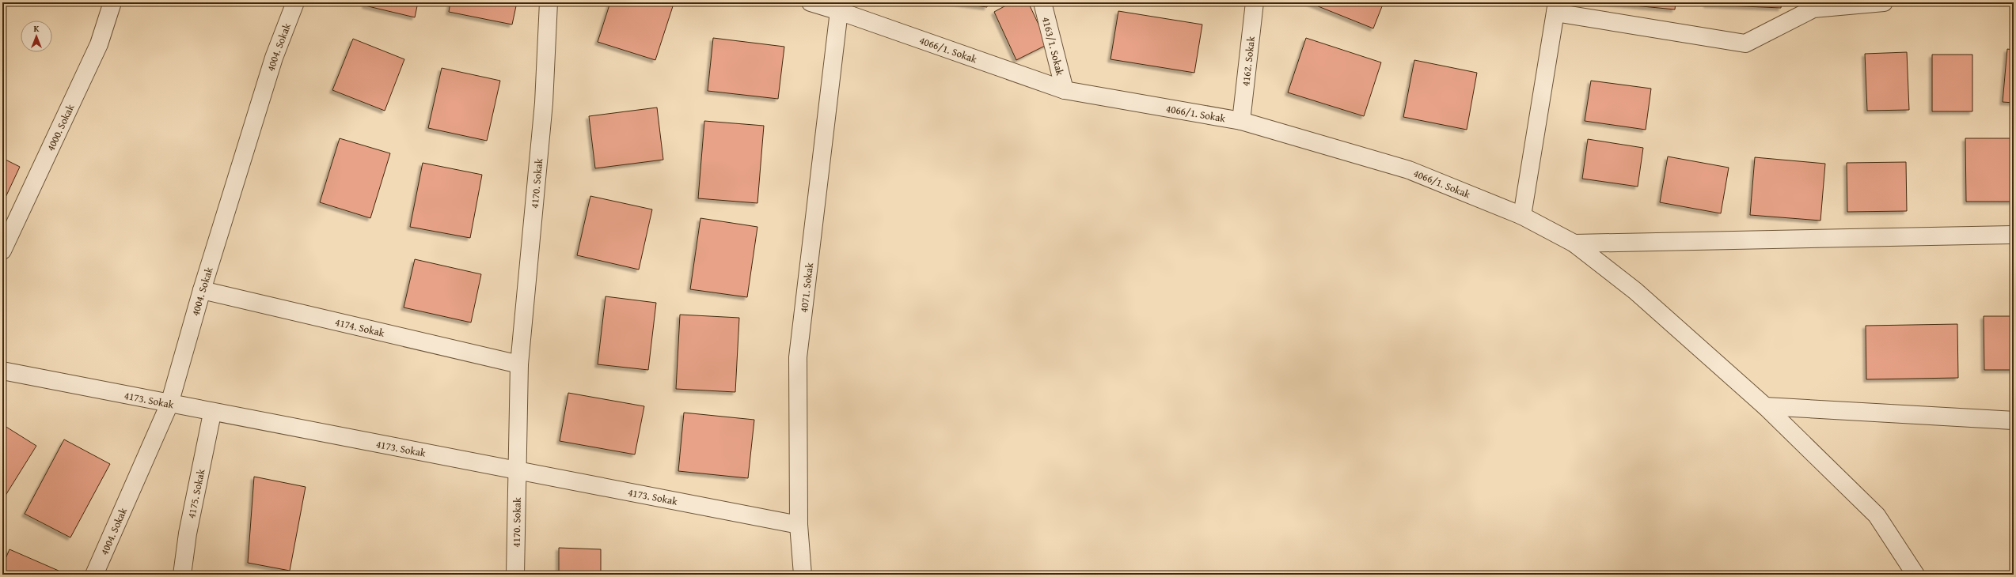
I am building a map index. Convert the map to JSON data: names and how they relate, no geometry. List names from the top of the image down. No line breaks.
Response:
{"streets":{"street":["4163/1. Sokak","4004. Sokak","4066/1. Sokak","4162. Sokak","4000. Sokak","4170. Sokak","4071. Sokak","4174. Sokak","4173. Sokak","4175. Sokak"]},"crossings":[["4163/1. Sokak","4066/1. Sokak"],["4004. Sokak","4174. Sokak"],["4004. Sokak","4173. Sokak"],["4066/1. Sokak","4162. Sokak"],["4066/1. Sokak","4071. Sokak"],["4170. Sokak","4174. Sokak"],["4170. Sokak","4173. Sokak"],["4071. Sokak","4173. Sokak"],["4173. Sokak","4175. Sokak"]],"north":"top"}
